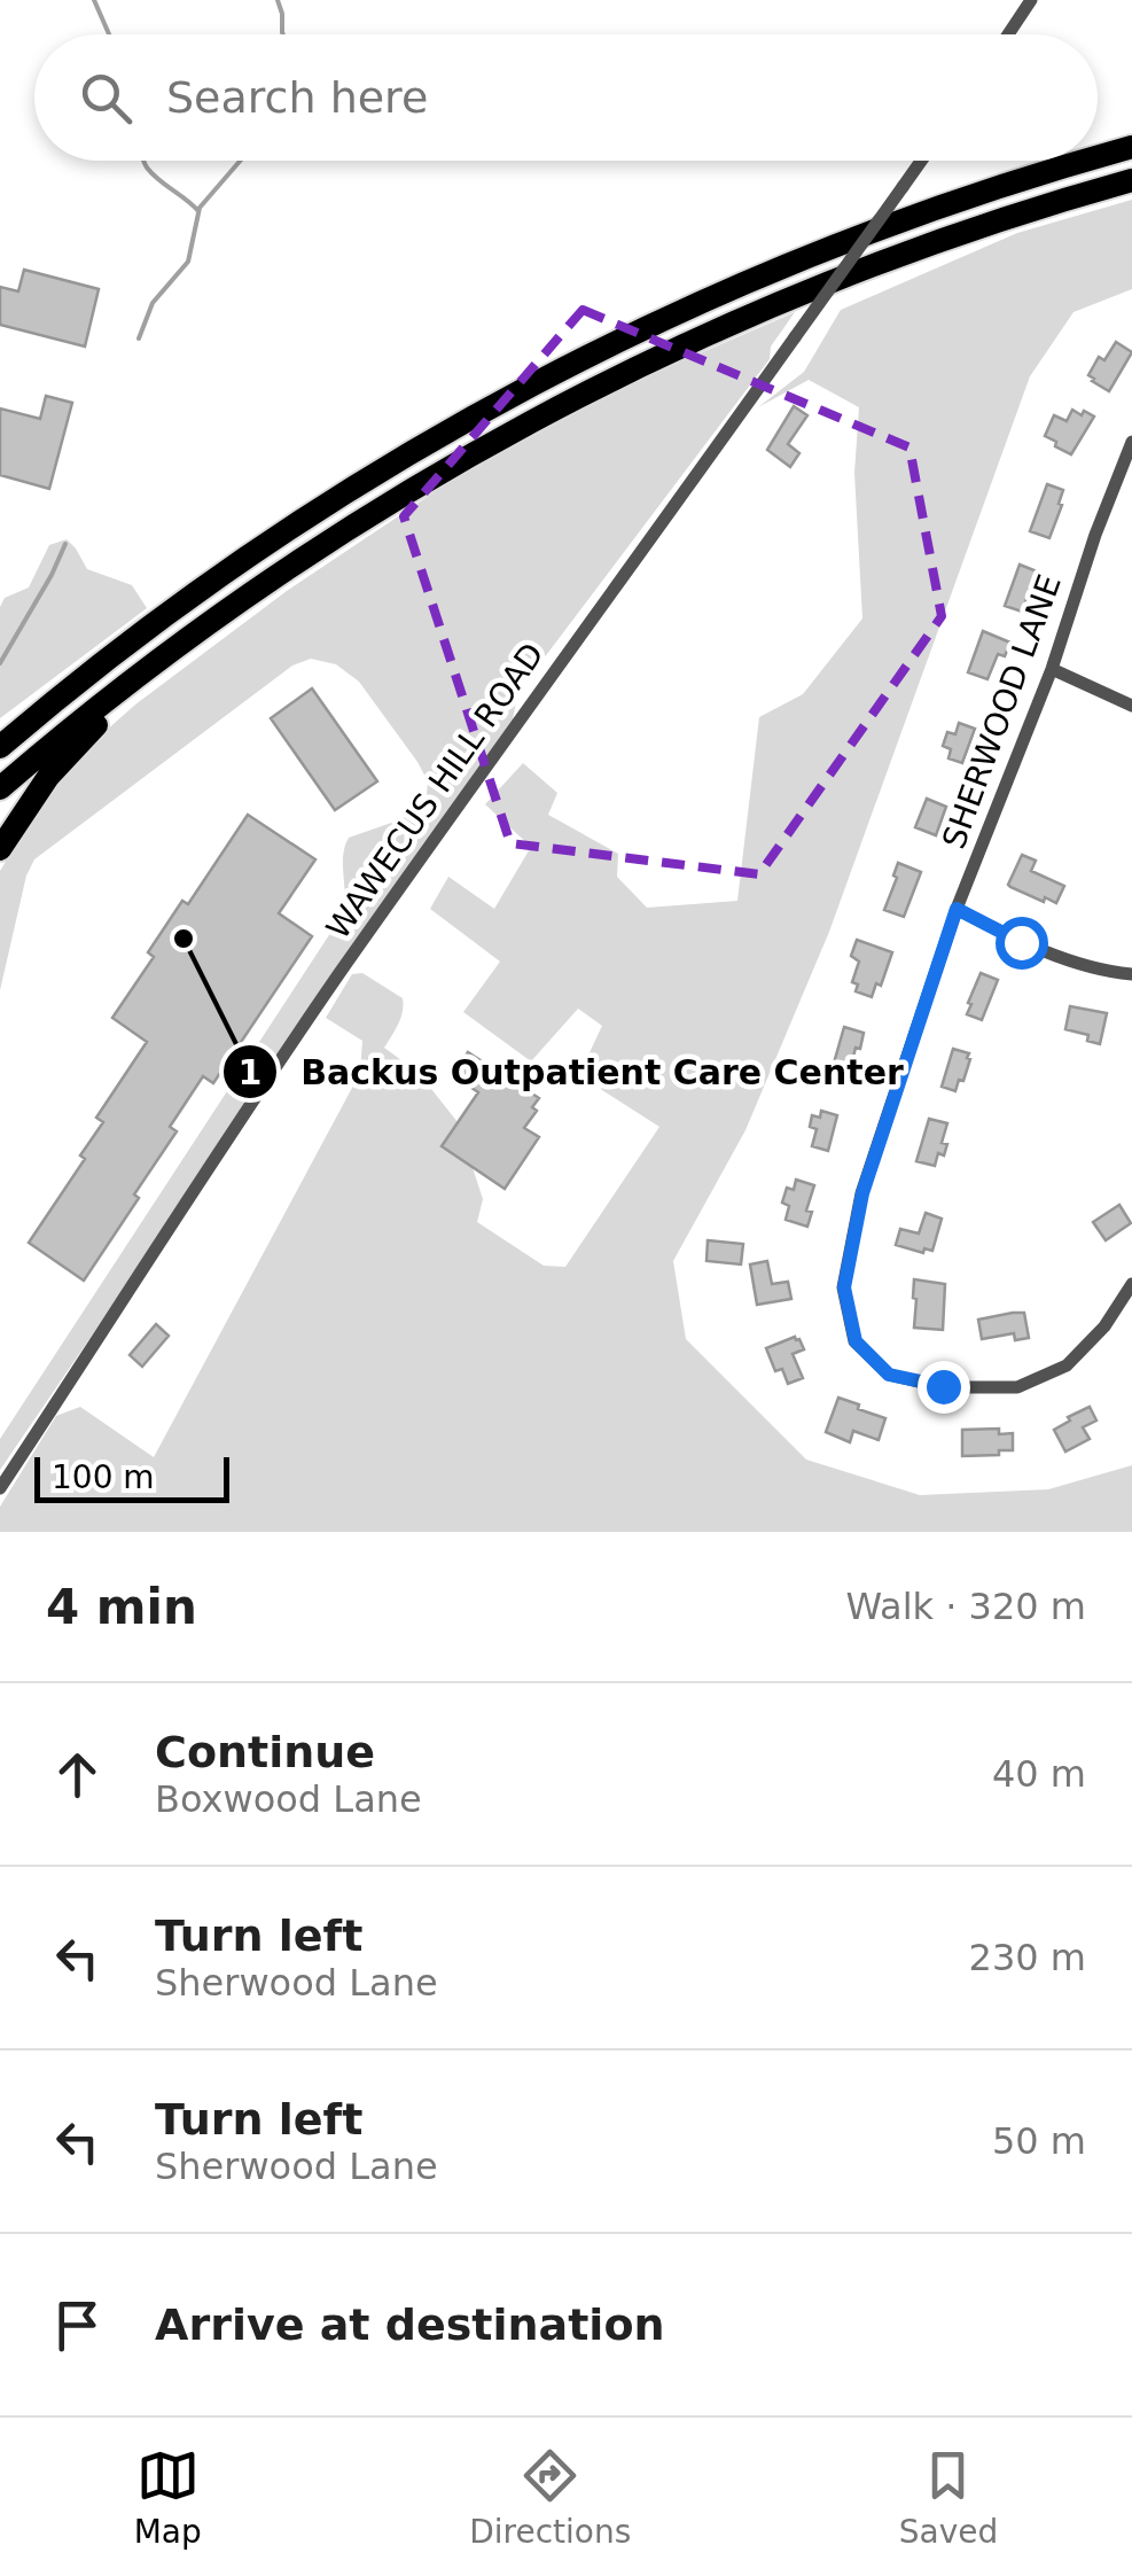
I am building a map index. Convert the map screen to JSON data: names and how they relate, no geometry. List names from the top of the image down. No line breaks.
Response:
{"streets":{"street":["SHERWOOD LANE","WAWECUS HILL ROAD"]},"places":["Backus Outpatient Care Center"],"scale_bar":"100 m","page":{"search":"Search here","scale":"100 m","heading":["4 min","Walk · 320 m"],"list":[["Continue","Boxwood Lane","40 m"],["Turn left","Sherwood Lane","230 m"],["Turn left","Sherwood Lane","50 m"],"Arrive at destination"],"nav":["Map","Directions","Saved"]}}
